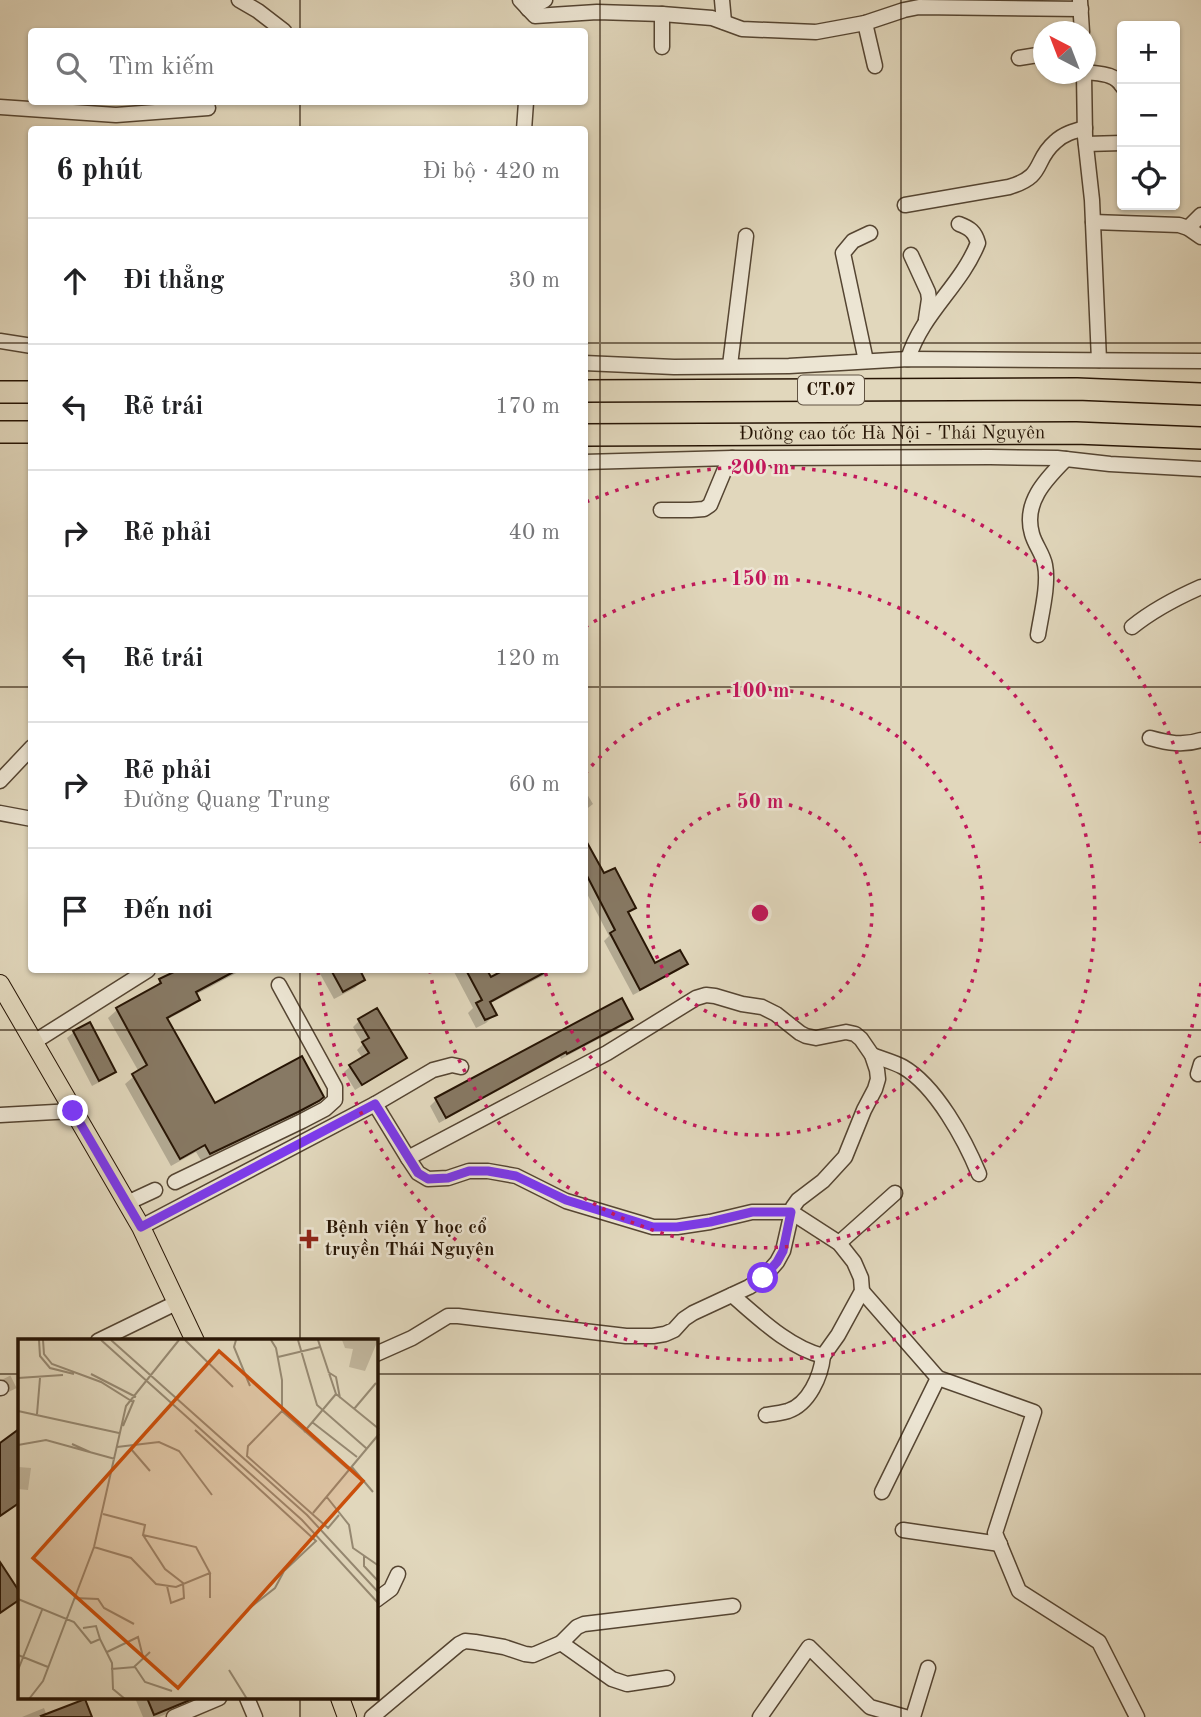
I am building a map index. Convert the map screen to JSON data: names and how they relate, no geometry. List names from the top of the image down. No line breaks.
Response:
{"streets":{"highway":["CT.07","Đường cao tốc Hà Nội - Thái Nguyên"]},"places":{"health":["Bệnh viện Y học cổ truyền Thái Nguyên"]},"north":"top left","page":{"map_buttons":["+","−"],"search":"Tìm kiếm","heading":["6 phút","Đi bộ · 420 m"],"list":[["Đi thẳng","30 m"],["Rẽ trái","170 m"],["Rẽ phải","40 m"],["Rẽ trái","120 m"],["Rẽ phải","Đường Quang Trung","60 m"],"Đến nơi"]},"rings":["200 m","150 m","100 m","50 m"]}
